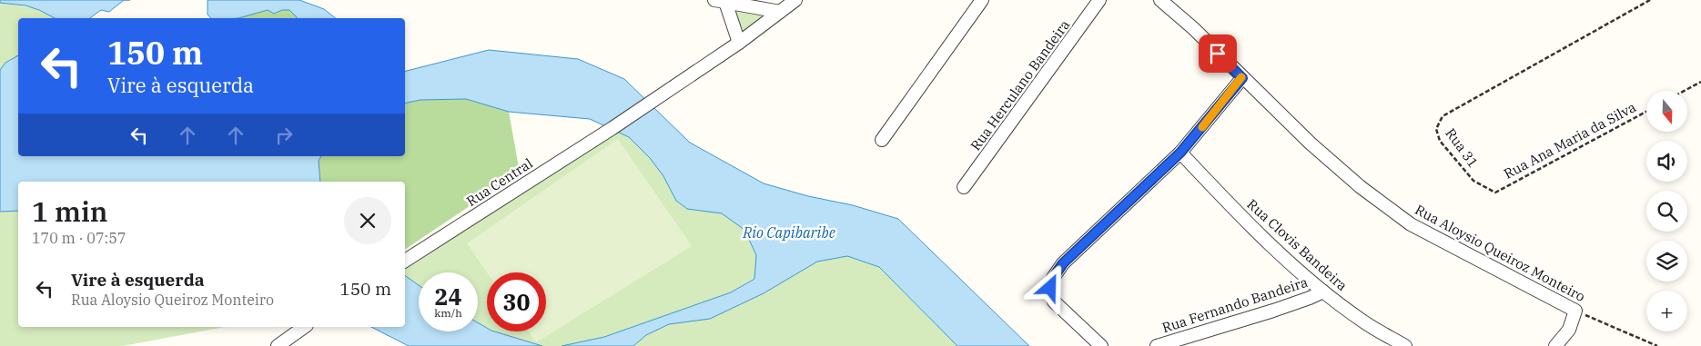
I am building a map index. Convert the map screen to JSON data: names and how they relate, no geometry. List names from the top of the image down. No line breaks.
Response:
{"streets":{"street":["Rua Herculano Bandeira","Rua Central","Rua Clovis Bandeira","Rua Aloysio Queiroz Monteiro","Rua Fernando Bandeira"],"path":["Rua Ana Maria da Silva","Rua 31"]},"crossings":[["Rua Ana Maria da Silva","Rua 31"],["Rua Clovis Bandeira","Rua Fernando Bandeira"]],"water":["Rio Capibaribe"],"north":"bottom","page":{"turn":["150 m","Vire à esquerda"],"map_buttons":"+","heading":["1 min","170 m · 07:57"],"list":[{"name":"Vire à esquerda","note":"Rua Aloysio Queiroz Monteiro","value":"150 m"}],"speed":"24 km/h","limit":"30"}}
